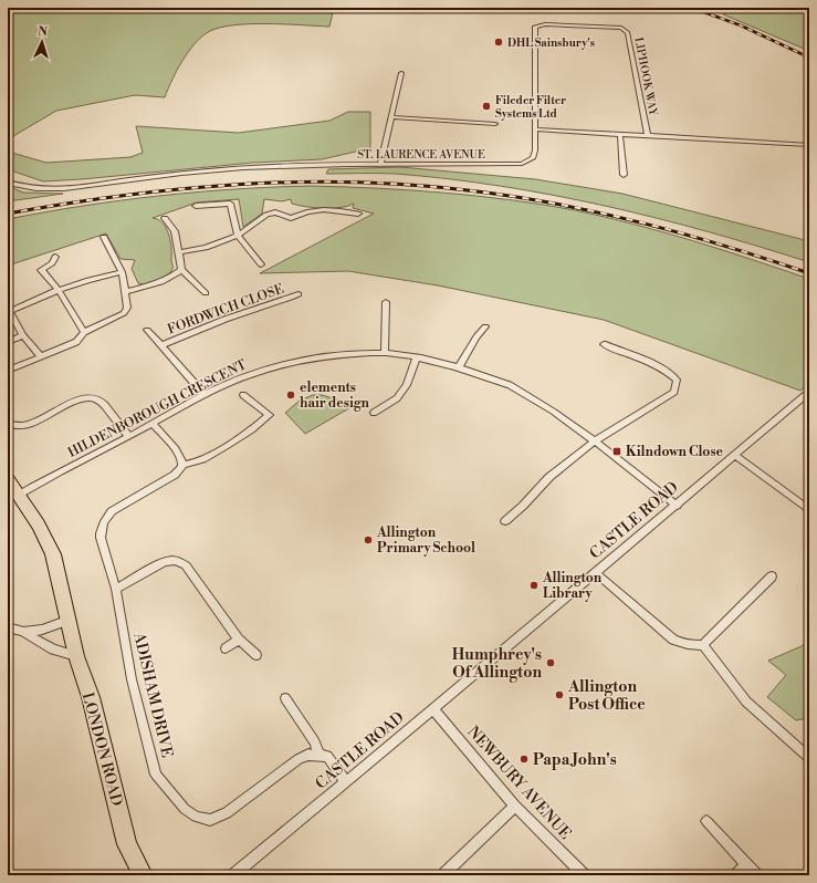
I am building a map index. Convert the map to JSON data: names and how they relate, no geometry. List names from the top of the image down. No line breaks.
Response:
{"streets":{"main road":["LONDON ROAD"],"street":["LIPHOOK WAY","ST. LAURENCE AVENUE","FORDWICH CLOSE","HILDENBOROUGH CRESCENT","CASTLE ROAD","ADISHAM DRIVE","NEWBURY AVENUE"]},"crossings":[["LIPHOOK WAY","ST. LAURENCE AVENUE"],["HILDENBOROUGH CRESCENT","CASTLE ROAD"],["HILDENBOROUGH CRESCENT","LONDON ROAD"],["CASTLE ROAD","NEWBURY AVENUE"]],"places":{"other":["DHL Sainsbury's","Fileder Filter Systems Ltd","elements hair design","Allington Primary School","Allington Library","Humphrey's Of Allington","Allington Post Office","Papa John's"],"transit":["Kilndown Close"]},"north":"top"}
